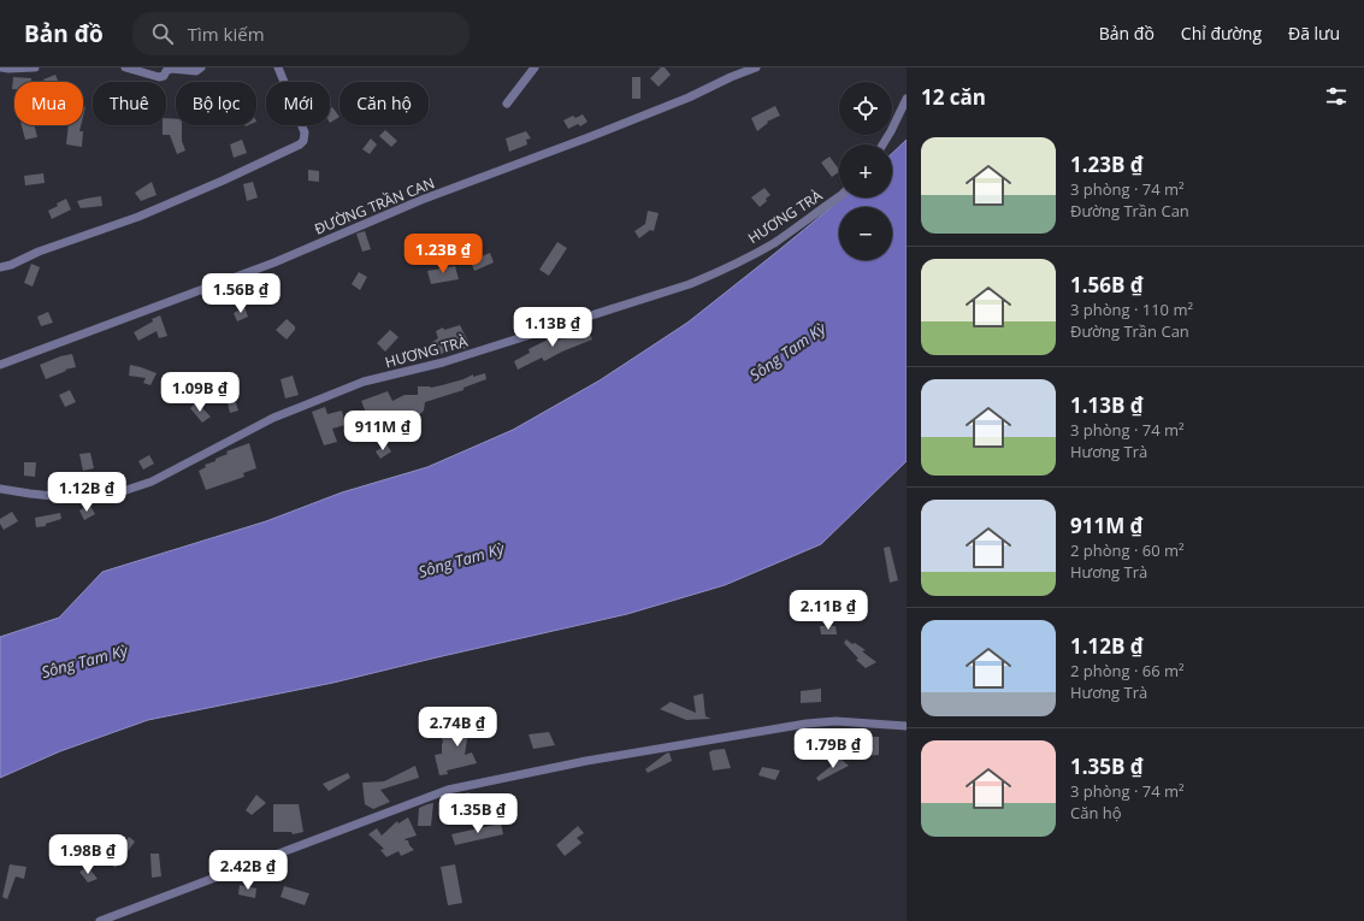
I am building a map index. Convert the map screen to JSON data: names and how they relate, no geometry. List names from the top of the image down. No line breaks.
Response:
{"streets":{"street":["ĐƯỜNG TRẦN CAN","HƯƠNG TRÀ"]},"water":["Sông Tam Kỳ"],"page":{"header":"Bản đồ","search":"Tìm kiếm","nav":["Bản đồ","Chỉ đường","Đã lưu"],"heading":"12 căn","map_buttons":["+","−"],"chip":["Mua","Thuê","Bộ lọc","Mới","Căn hộ"],"list":[{"name":"1.23B ₫","note":"3 phòng · 74 m² · Đường Trần Can"},{"name":"1.56B ₫","note":"3 phòng · 110 m² · Đường Trần Can"},{"name":"1.13B ₫","note":"3 phòng · 74 m² · Hương Trà"},{"name":"911M ₫","note":"2 phòng · 60 m² · Hương Trà"},{"name":"1.12B ₫","note":"2 phòng · 66 m² · Hương Trà"},{"name":"1.35B ₫","note":"3 phòng · 74 m² · Căn hộ"}],"price":["1.23B ₫","1.56B ₫","1.13B ₫","1.09B ₫","911M ₫","1.12B ₫","2.11B ₫","2.74B ₫","1.79B ₫","1.35B ₫","1.98B ₫","2.42B ₫"]}}
